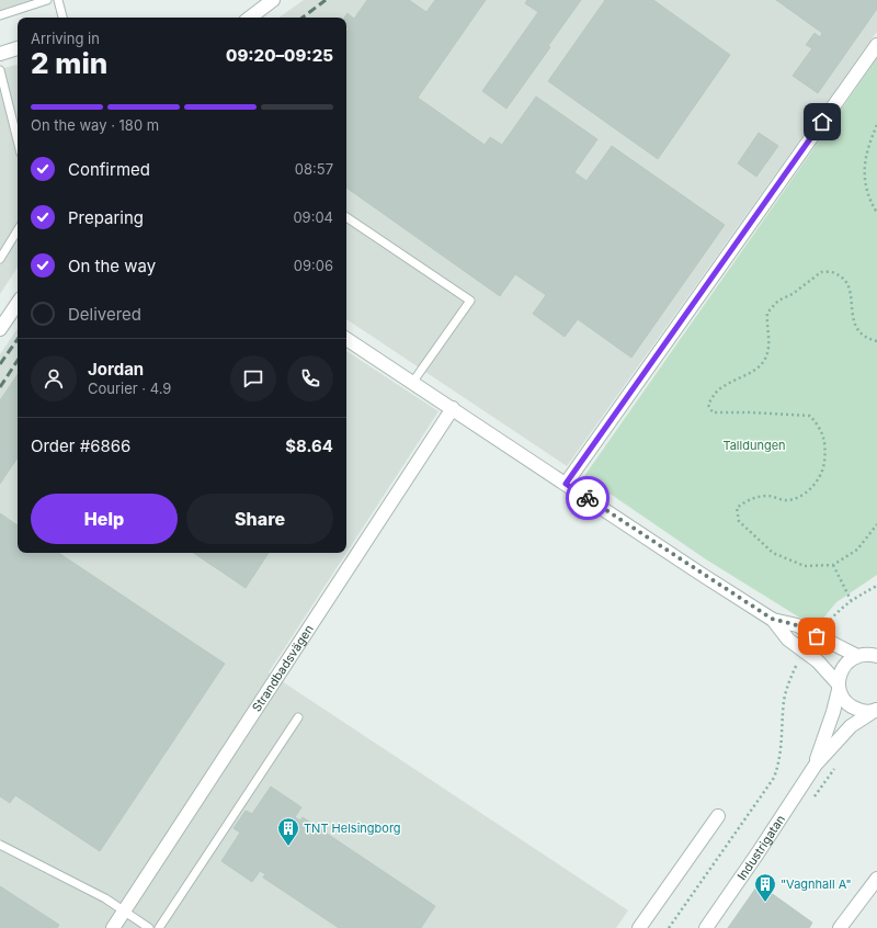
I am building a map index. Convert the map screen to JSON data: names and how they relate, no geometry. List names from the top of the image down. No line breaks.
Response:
{"streets":{"street":["Strandbadsvägen","Industrigatan"]},"parks":["Talldungen"],"places":{"building":["TNT Helsingborg","\"Vagnhall A\""]},"page":{"heading":["2 min","Arriving in","09:20–09:25"],"panel":["Jordan","Courier · 4.9","Order #6866","$8.64"],"bar":"On the way · 180 m","list":[["Confirmed","08:57"],["Preparing","09:04"],["On the way","09:06"],"Delivered"],"buttons":["Help","Share"]}}
